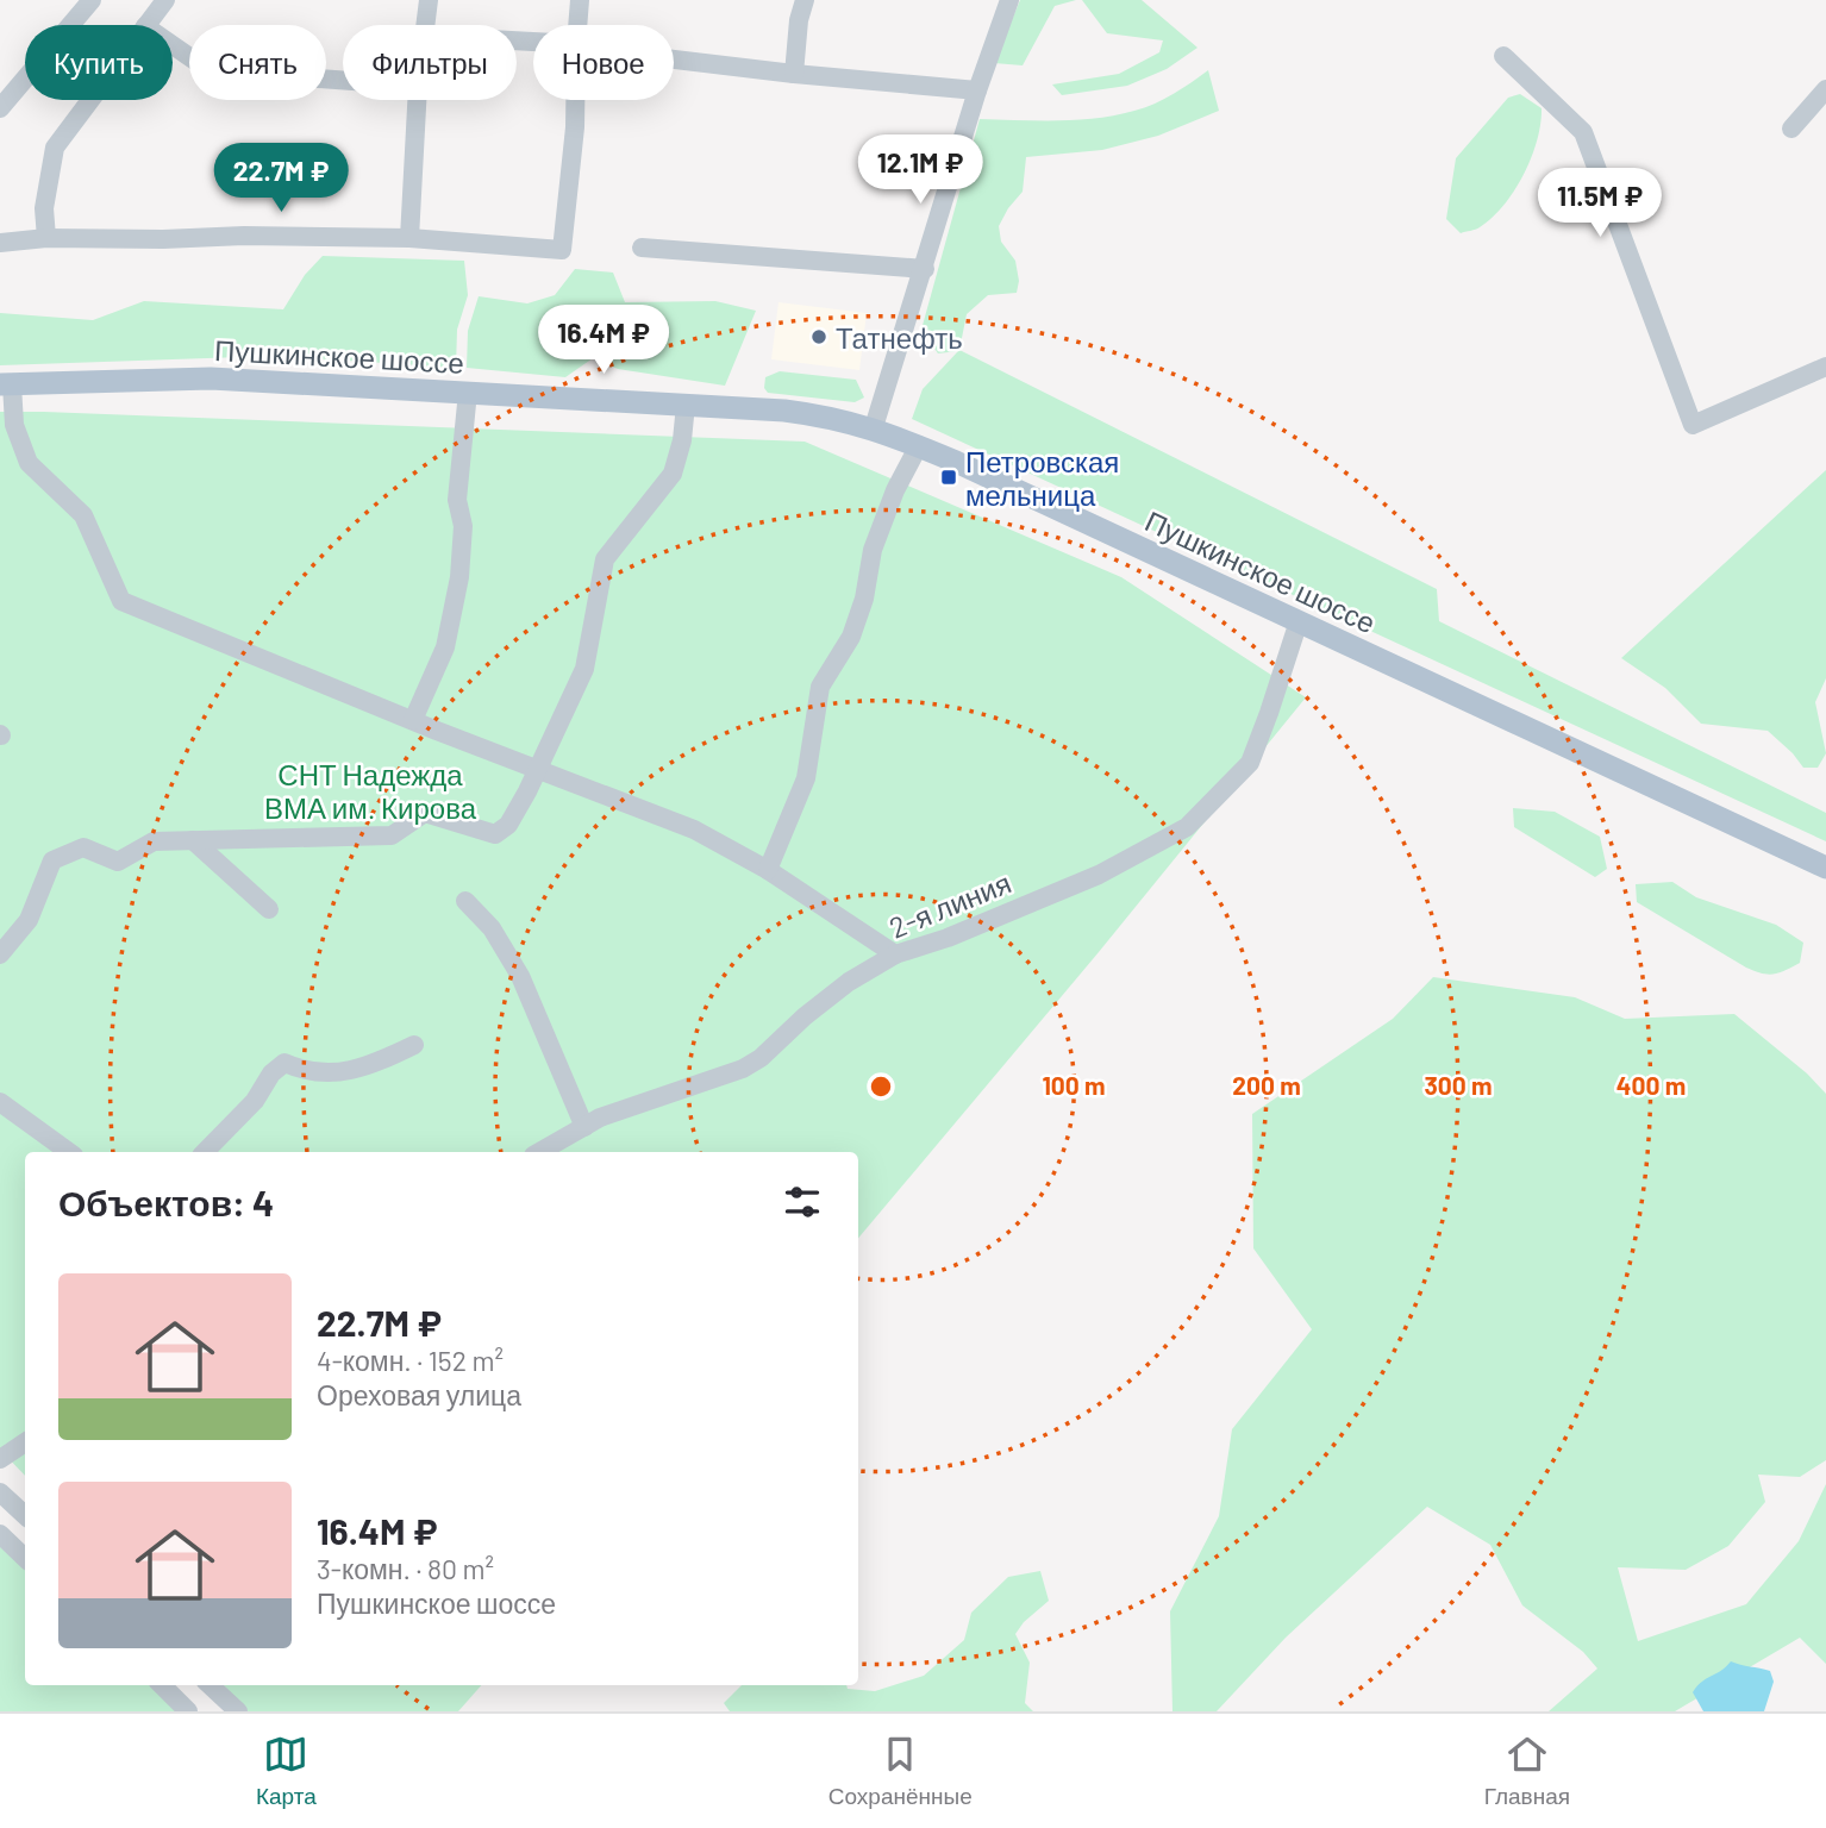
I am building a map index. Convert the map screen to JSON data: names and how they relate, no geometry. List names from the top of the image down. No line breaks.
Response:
{"streets":{"main road":["Пушкинское шоссе"],"street":["2-я линия"]},"crossings":[["Пушкинское шоссе","2-я линия"]],"parks":["СНТ Надежда ВМА им. Кирова"],"places":{"other":["Татнефть"],"transit":["Петровская мельница"]},"page":{"chip":["Купить","Снять","Фильтры","Новое"],"price":["12.1M ₽","22.7M ₽","11.5M ₽","16.4M ₽"],"heading":"Объектов: 4","list":[{"name":"22.7M ₽","note":"4-комн. · 152 m² · Ореховая улица"},{"name":"16.4M ₽","note":"3-комн. · 80 m² · Пушкинское шоссе"}],"tabs":["Карта","Сохранённые","Главная"]},"rings":["100 m","200 m","300 m","400 m"]}
